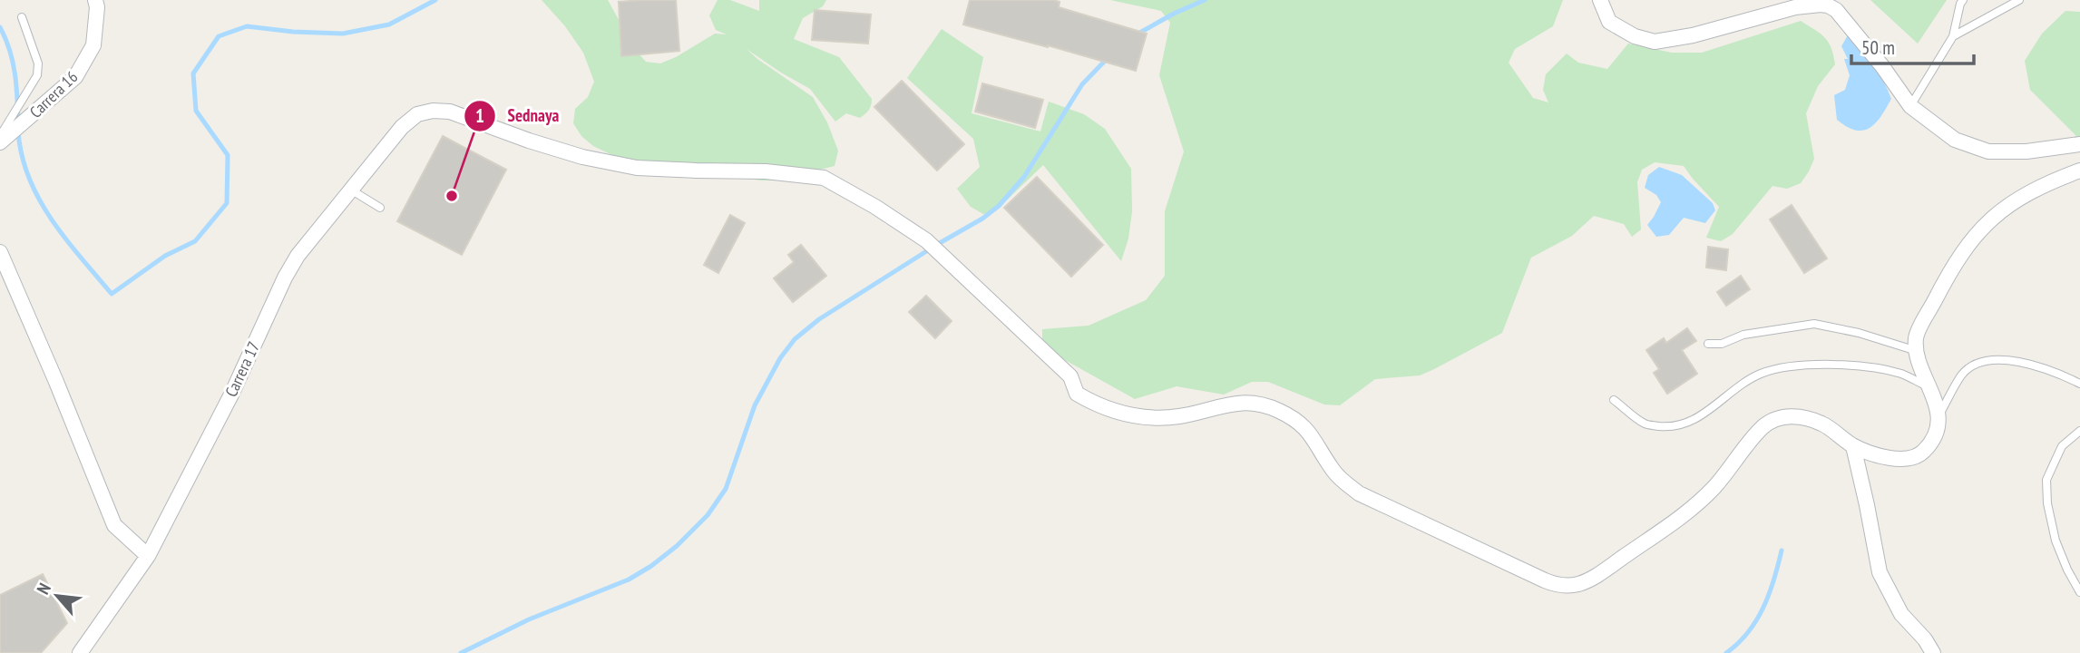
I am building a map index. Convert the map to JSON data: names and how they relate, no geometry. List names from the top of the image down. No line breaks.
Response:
{"streets":{"street":["Carrera 16","Carrera 17"]},"places":["Sednaya"],"scale_bar":"50 m","north":"top left"}
